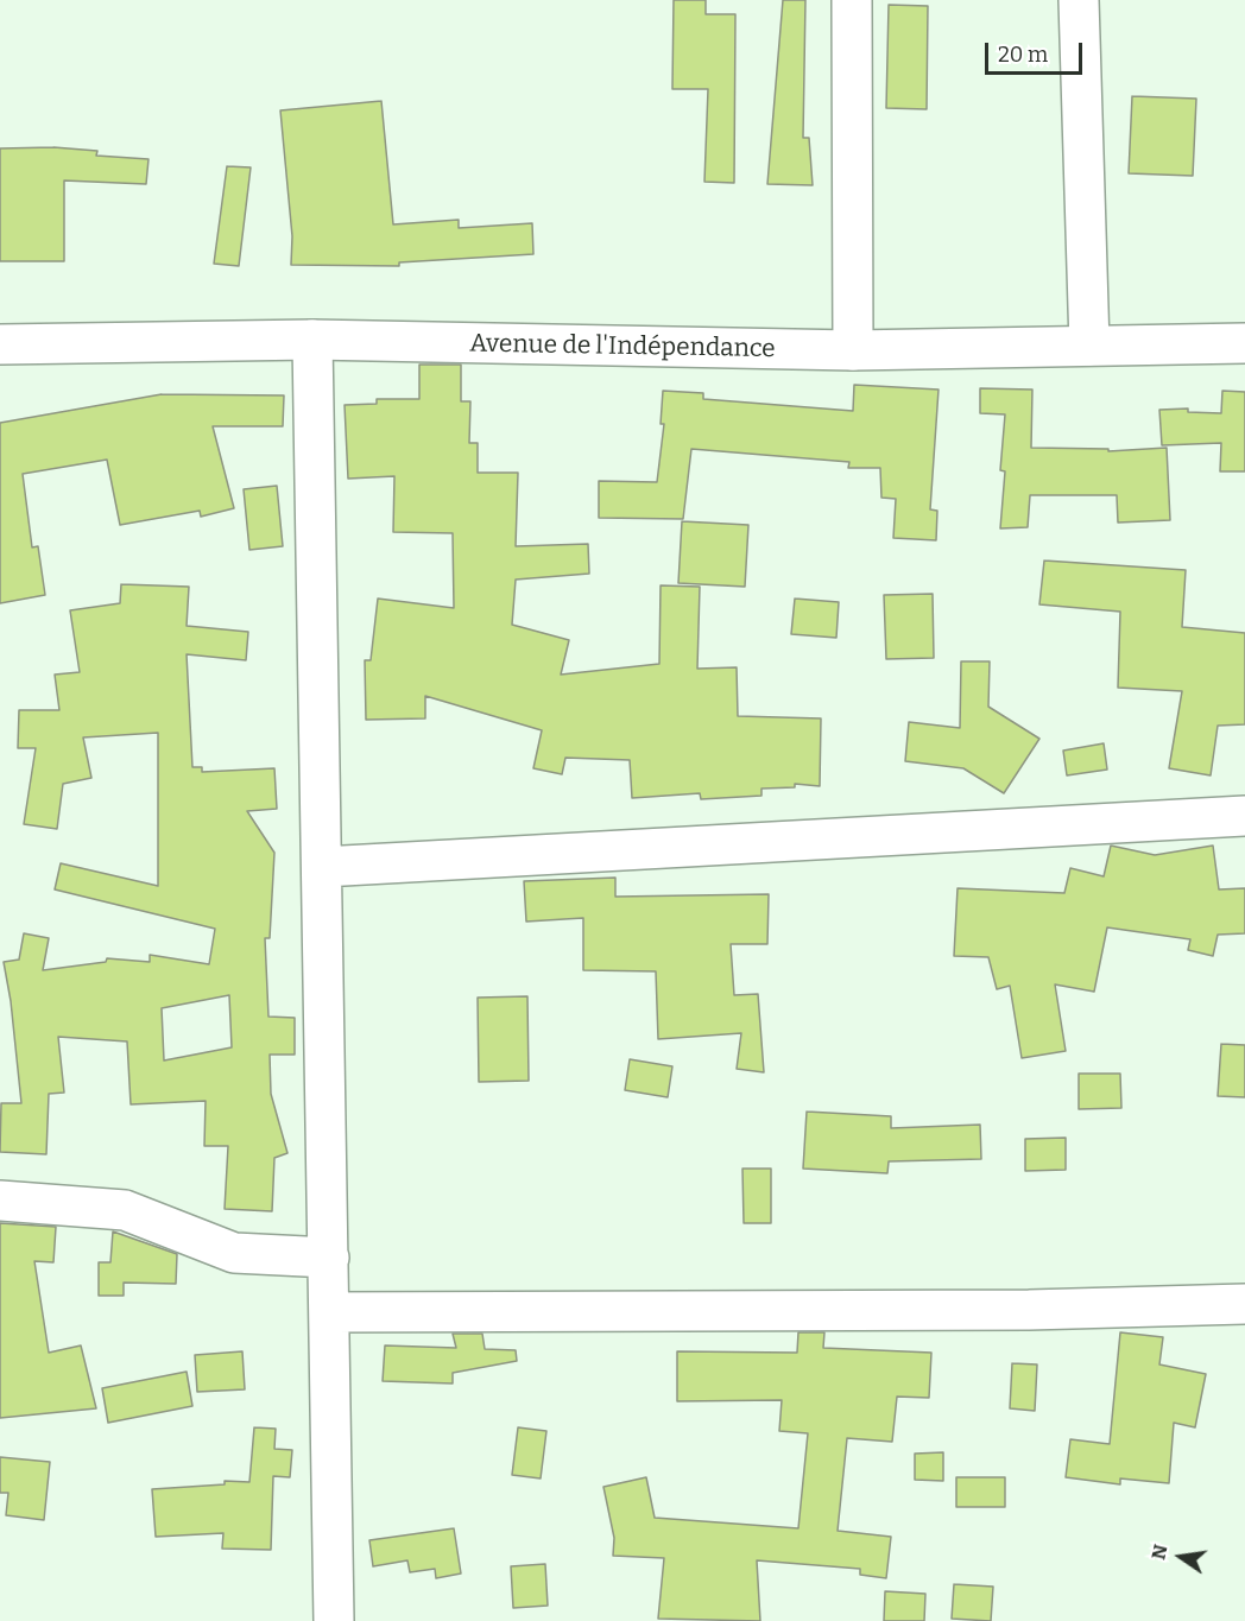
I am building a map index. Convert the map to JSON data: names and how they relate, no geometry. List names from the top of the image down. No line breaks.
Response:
{"streets":{"street":["Avenue de l'Indépendance"]},"scale_bar":"20 m","north":"left"}
